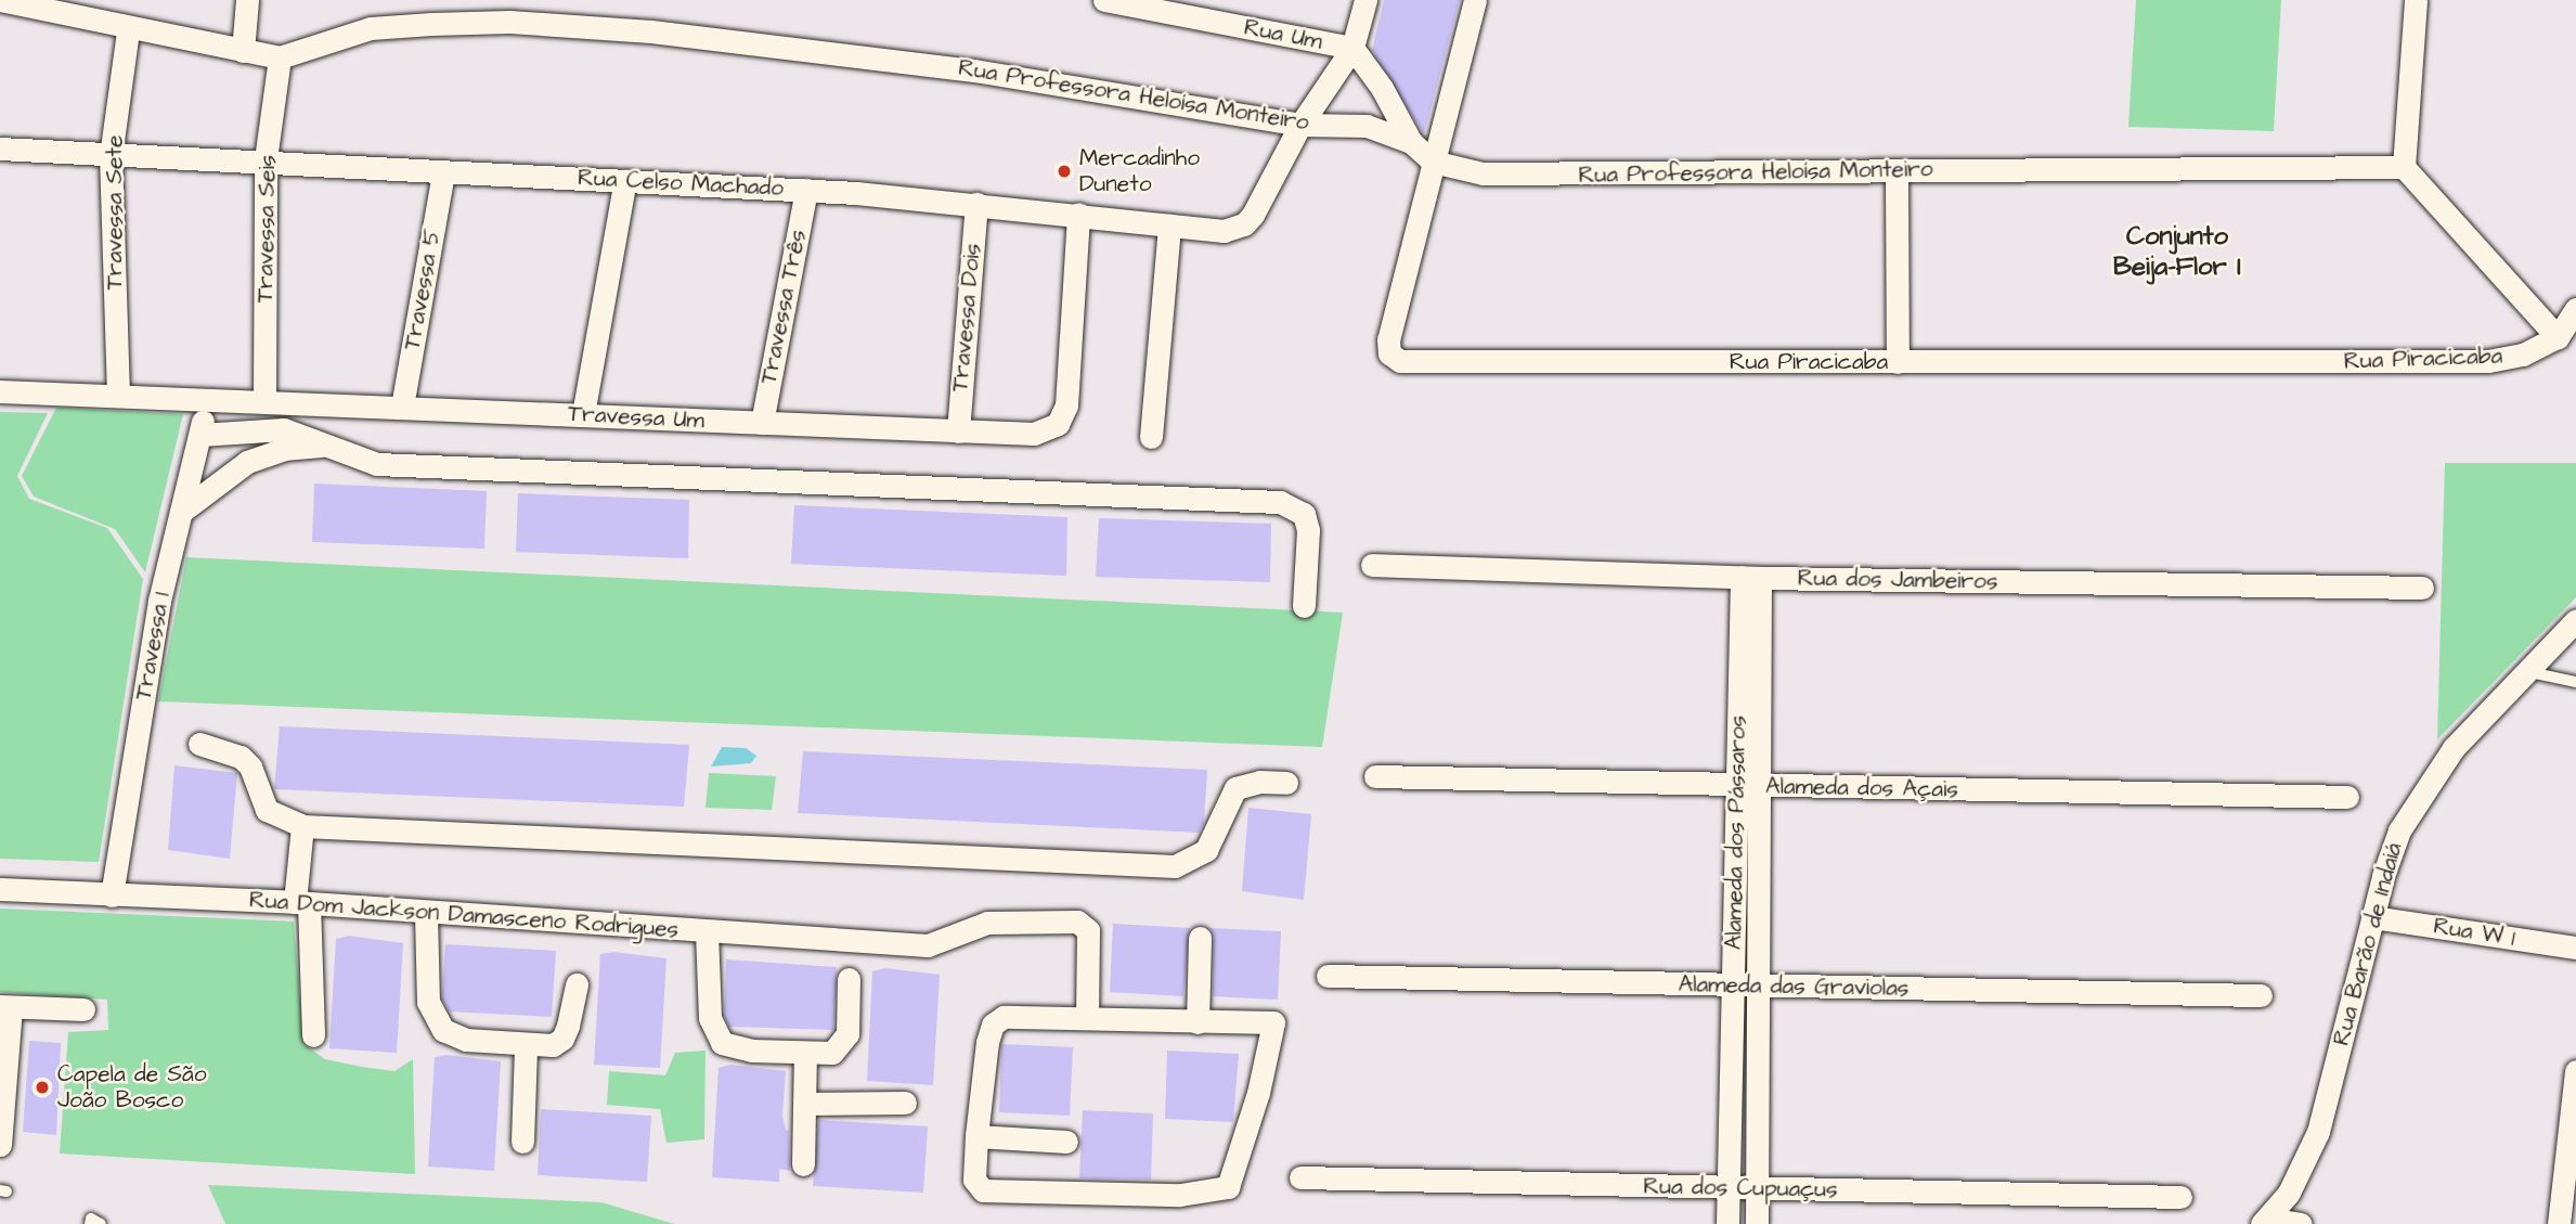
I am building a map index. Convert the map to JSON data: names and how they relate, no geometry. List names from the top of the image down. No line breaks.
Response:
{"streets":{"street":["Rua Um","Rua Professora Heloísa Monteiro","Rua Celso Machado","Travessa Sete","Travessa Seis","Travessa 5","Travessa Três","Travessa Dois","Rua Piracicaba","Travessa Um","Rua dos Jambeiros","Travessa 1","Alameda dos Açais","Alameda dos Pássaros","Rua Dom Jackson Damasceno Rodrigues","Rua W 1","Rua Barão de Indaiá","Alameda das Graviolas","Rua dos Cupuaçus"]},"crossings":[["Rua Um","Rua Professora Heloísa Monteiro"],["Rua Um","Rua Celso Machado"],["Rua Professora Heloísa Monteiro","Rua Celso Machado"],["Rua Professora Heloísa Monteiro","Travessa Sete"],["Rua Professora Heloísa Monteiro","Travessa Seis"],["Rua Professora Heloísa Monteiro","Rua Piracicaba"],["Rua Celso Machado","Travessa Sete"],["Rua Celso Machado","Travessa Seis"],["Rua Celso Machado","Travessa 5"],["Rua Celso Machado","Travessa Três"],["Rua Celso Machado","Travessa Dois"],["Rua Celso Machado","Travessa Um"],["Travessa Sete","Travessa Um"],["Travessa Seis","Travessa Um"],["Travessa 5","Travessa Um"],["Travessa Três","Travessa Um"],["Travessa Dois","Travessa Um"],["Travessa Um","Travessa 1"],["Rua dos Jambeiros","Alameda dos Pássaros"],["Travessa 1","Rua Dom Jackson Damasceno Rodrigues"],["Alameda dos Açais","Alameda dos Pássaros"],["Alameda dos Pássaros","Alameda das Graviolas"],["Alameda dos Pássaros","Rua dos Cupuaçus"],["Rua W 1","Rua Barão de Indaiá"]],"districts":["Conjunto Beija-Flor I"],"places":["Mercadinho Duneto","Capela de São João Bosco"]}
